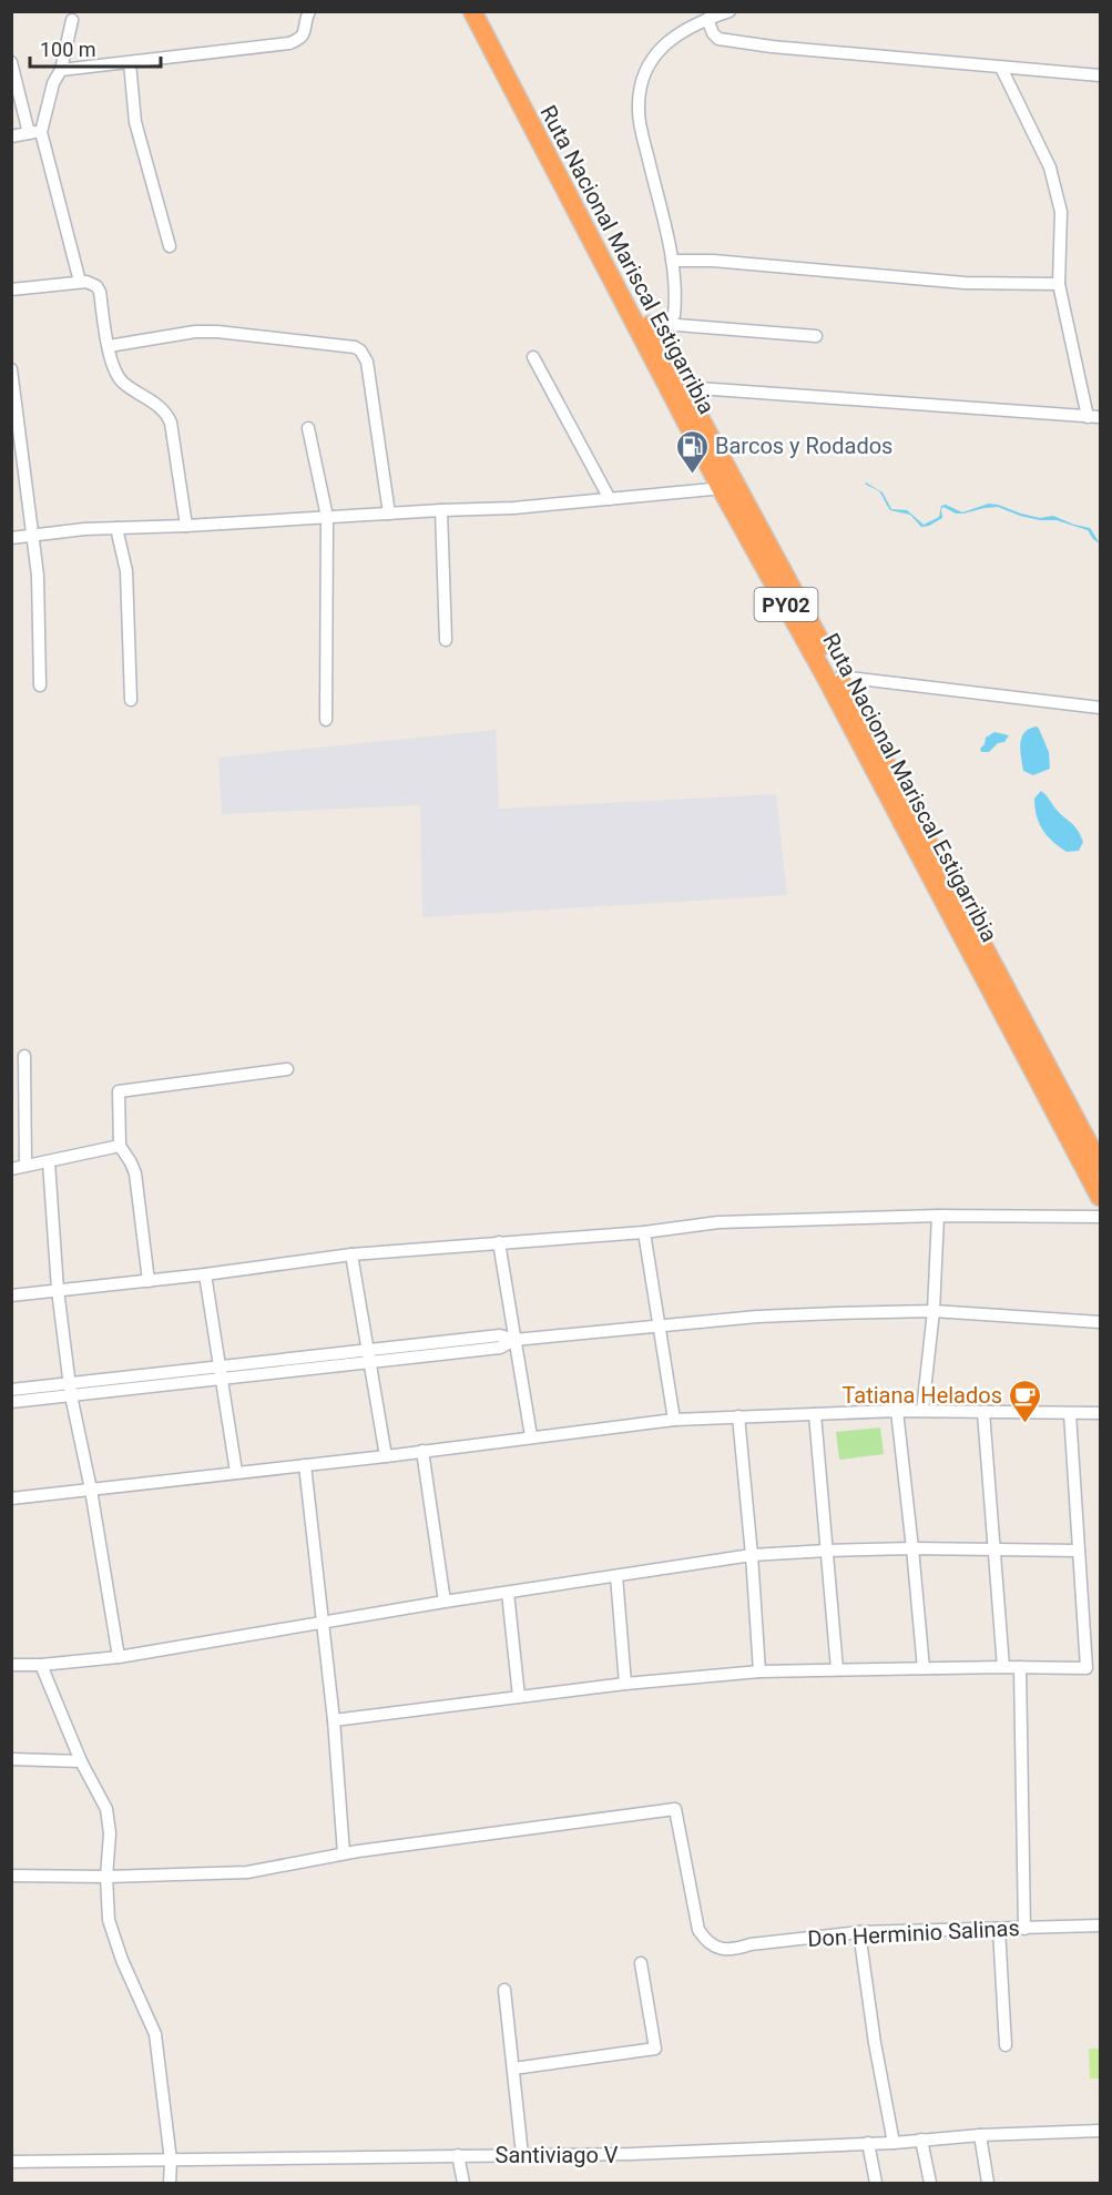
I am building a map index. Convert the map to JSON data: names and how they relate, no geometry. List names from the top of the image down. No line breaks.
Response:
{"streets":{"highway":["Ruta Nacional Mariscal Estigarribia","PY02"],"street":["Don Herminio Salinas","Santiviago V"]},"places":{"fuel station":["Barcos y Rodados"],"cafe":["Tatiana Helados"]},"scale_bar":"100 m"}
